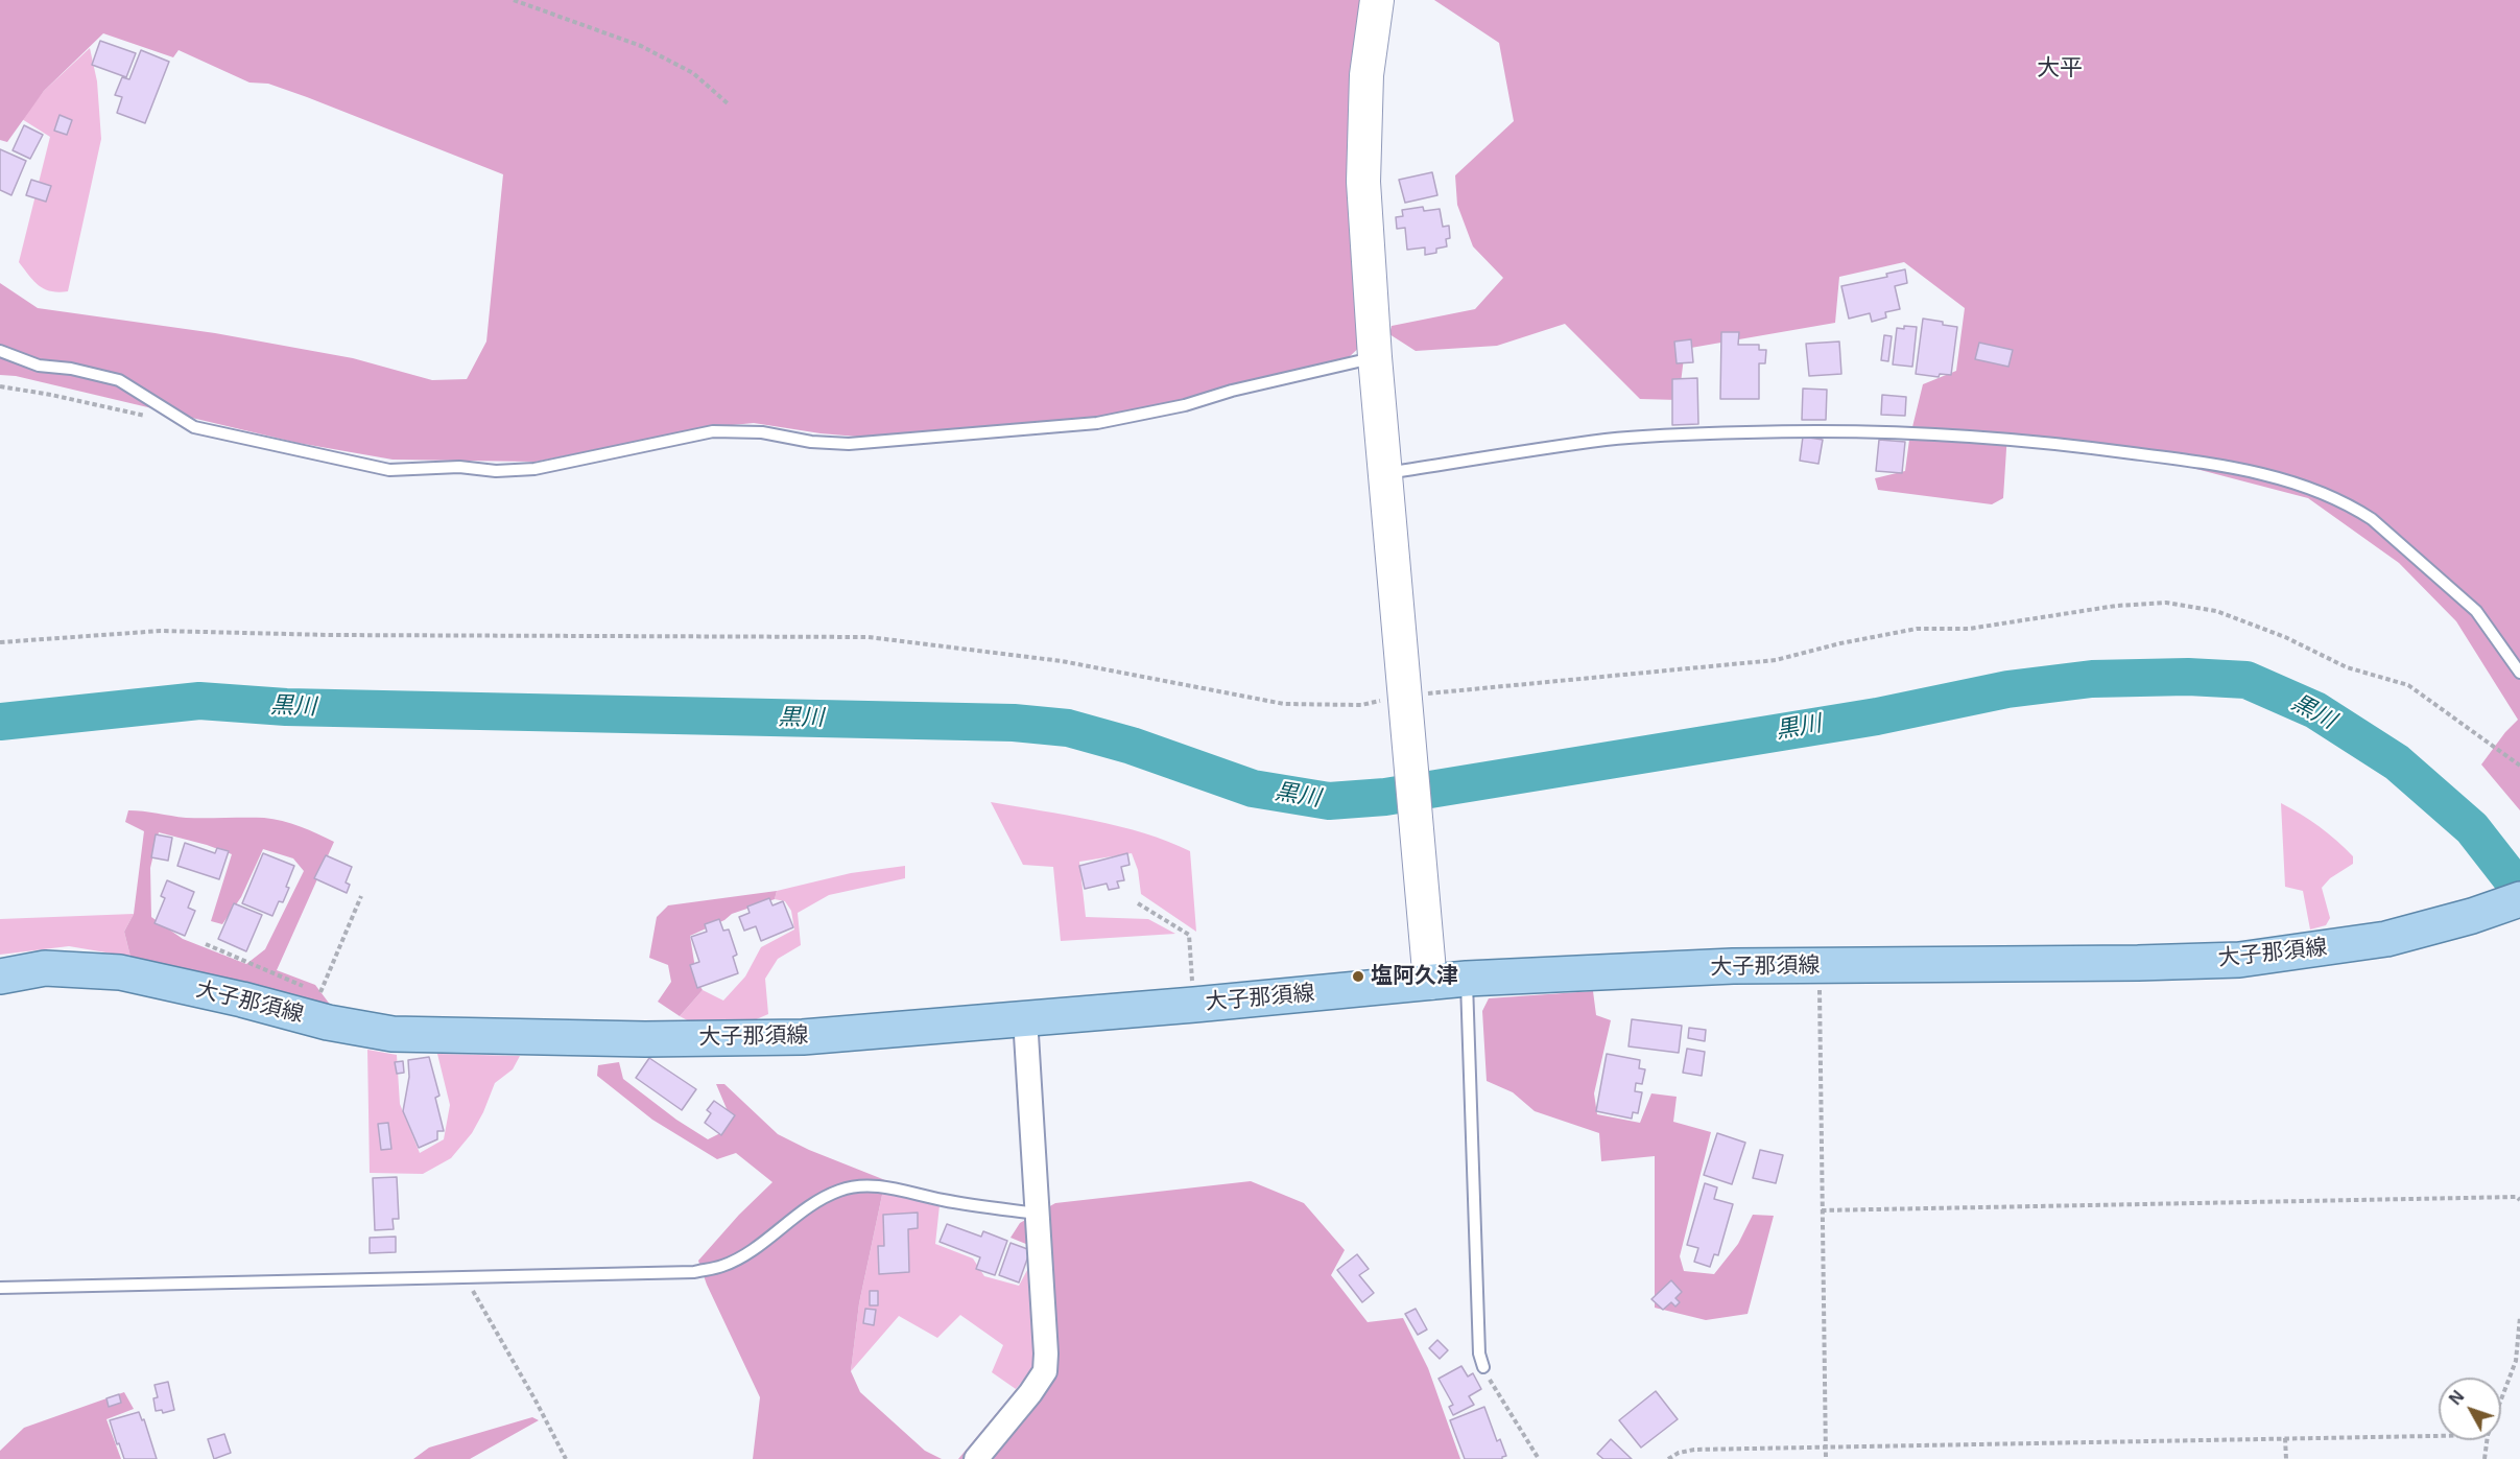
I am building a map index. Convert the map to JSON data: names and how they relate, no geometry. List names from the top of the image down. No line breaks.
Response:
{"streets":{"main road":["大子那須線"]},"districts":["大平"],"water":["黒川"],"places":["塩阿久津"],"north":"top left"}
